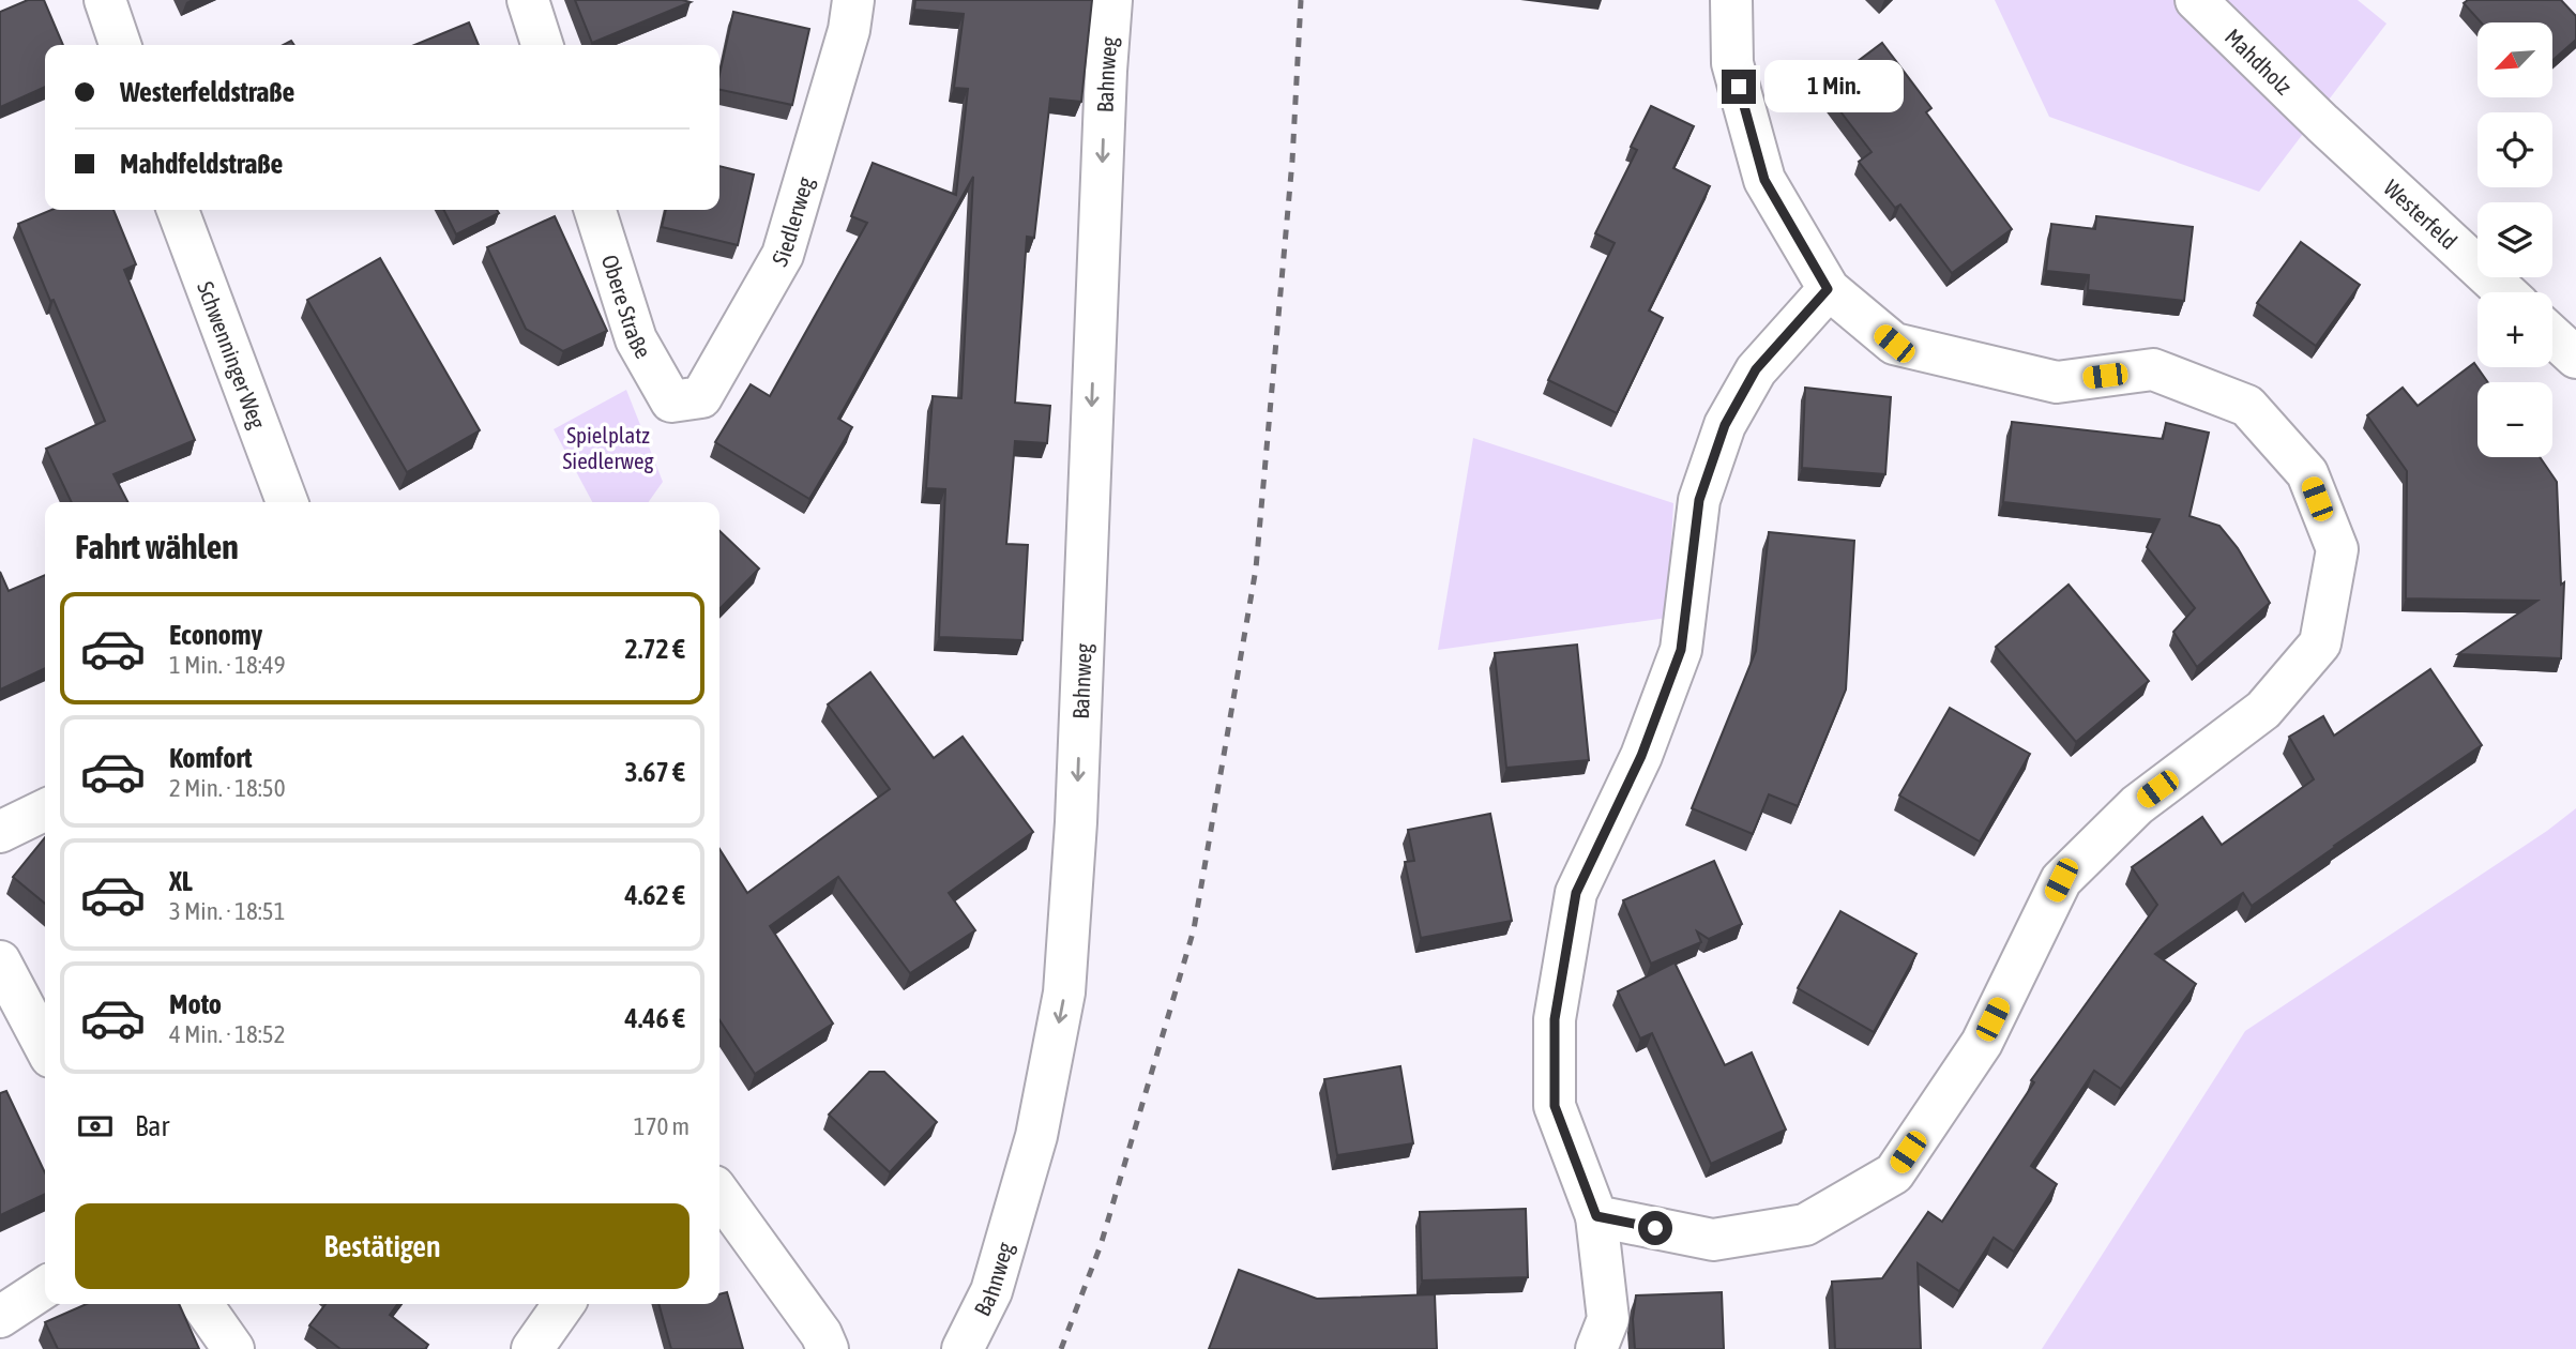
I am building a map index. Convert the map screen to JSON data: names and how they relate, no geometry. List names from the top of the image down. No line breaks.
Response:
{"streets":{"street":["Mahdholz","Bahnweg","Westerfeld","Siedlerweg","Obere Straße","Schwenninger Weg"]},"crossings":[["Mahdholz","Westerfeld"],["Siedlerweg","Obere Straße"]],"one_way":["Bahnweg"],"parks":["Spielplatz Siedlerweg"],"north":"bottom left","page":{"map_buttons":["+","−"],"banner":["Westerfeldstraße","Mahdfeldstraße"],"bubble":"1 Min.","heading":"Fahrt wählen","list":[{"name":"Economy","note":"1 Min. · 18:49","value":"2.72 €"},{"name":"Komfort","note":"2 Min. · 18:50","value":"3.67 €"},{"name":"XL","note":"3 Min. · 18:51","value":"4.62 €"},{"name":"Moto","note":"4 Min. · 18:52","value":"4.46 €"}],"pay":["Bar","170 m"],"buttons":"Bestätigen"}}
